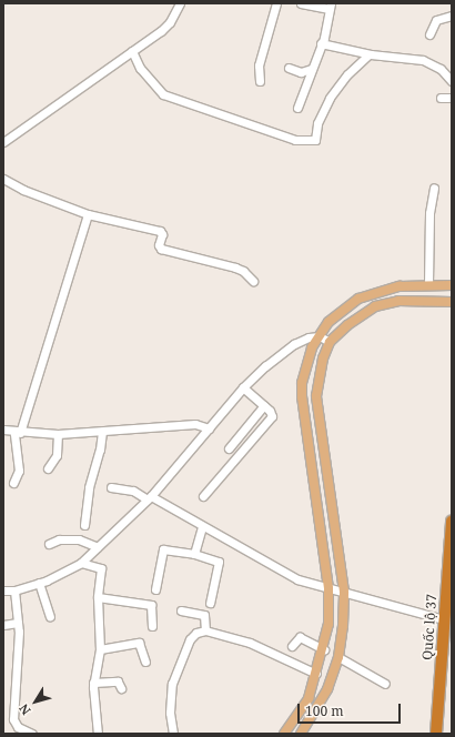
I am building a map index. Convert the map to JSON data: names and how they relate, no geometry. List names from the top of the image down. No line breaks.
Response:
{"streets":{"highway":["Quốc lộ 37"]},"scale_bar":"100 m","north":"bottom left"}
